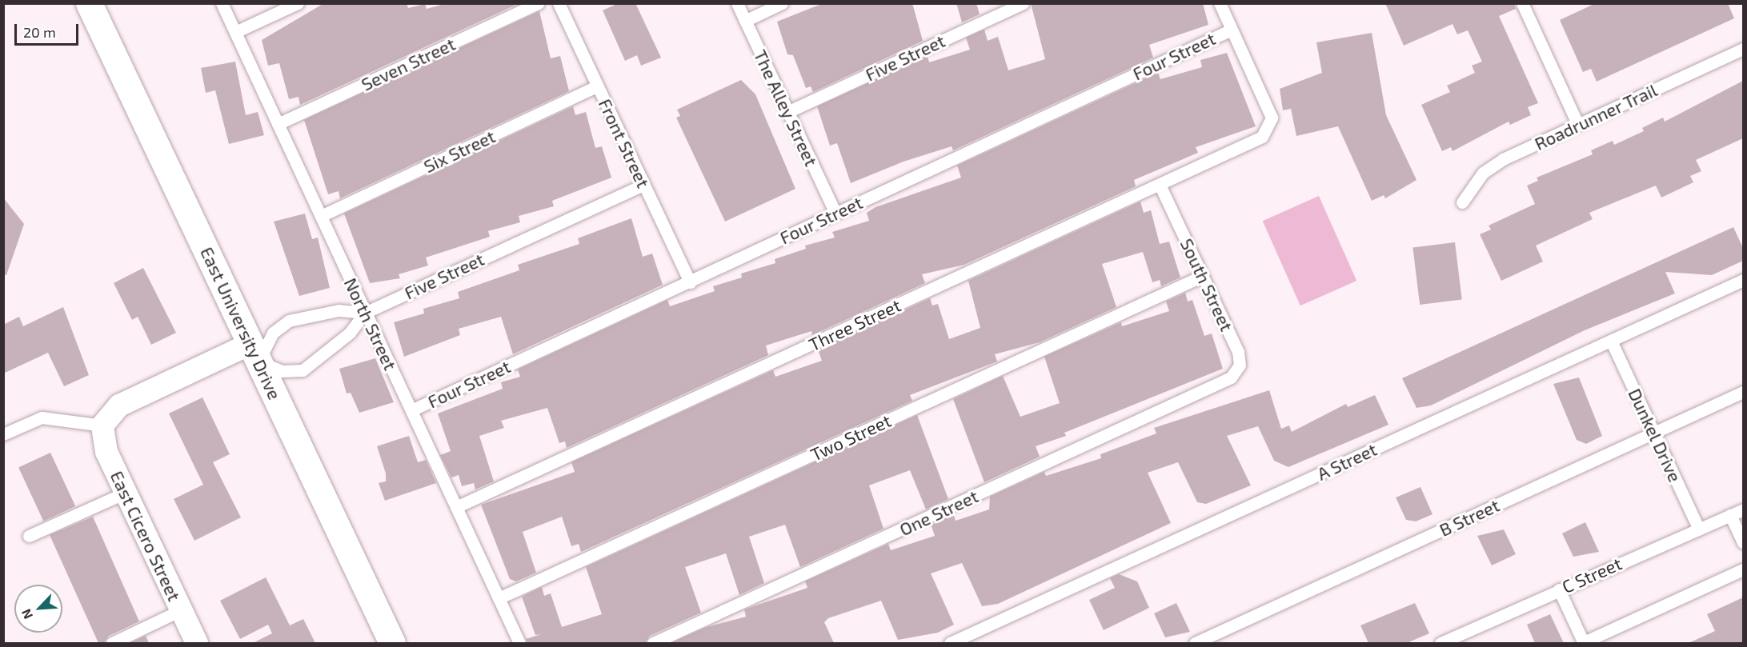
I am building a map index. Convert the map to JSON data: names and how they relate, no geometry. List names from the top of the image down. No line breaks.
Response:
{"streets":{"main road":["East University Drive"],"street":["East Cicero Street"],"lane":["Four Street","Five Street","Seven Street","The Alley Street","Roadrunner Trail","Front Street","Six Street","South Street","North Street","Three Street","Dunkel Drive","Two Street","A Street","One Street","B Street","C Street"]},"crossings":[["Four Street","The Alley Street"],["Four Street","Front Street"],["Four Street","North Street"],["Four Street","Three Street"],["Five Street","The Alley Street"],["Five Street","Front Street"],["Five Street","East University Drive"],["Five Street","North Street"],["Seven Street","North Street"],["Front Street","Six Street"],["Six Street","North Street"],["South Street","Three Street"],["South Street","Two Street"],["South Street","One Street"],["North Street","Three Street"],["North Street","Two Street"],["Dunkel Drive","A Street"],["Dunkel Drive","B Street"],["Dunkel Drive","C Street"]],"scale_bar":"20 m","north":"bottom left"}
